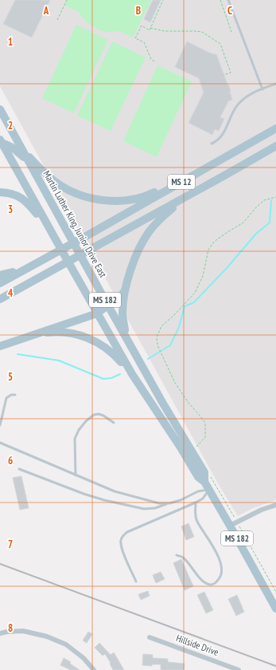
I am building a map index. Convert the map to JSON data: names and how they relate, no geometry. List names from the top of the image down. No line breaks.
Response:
{"streets":{"main road":["MS 12","Martin Luther King, Junior Drive East","MS 182"],"street":["Hillside Drive"]},"grid":{"columns":["A","B","C"],"rows":["1","2","3","4","5","6","7","8"]}}
